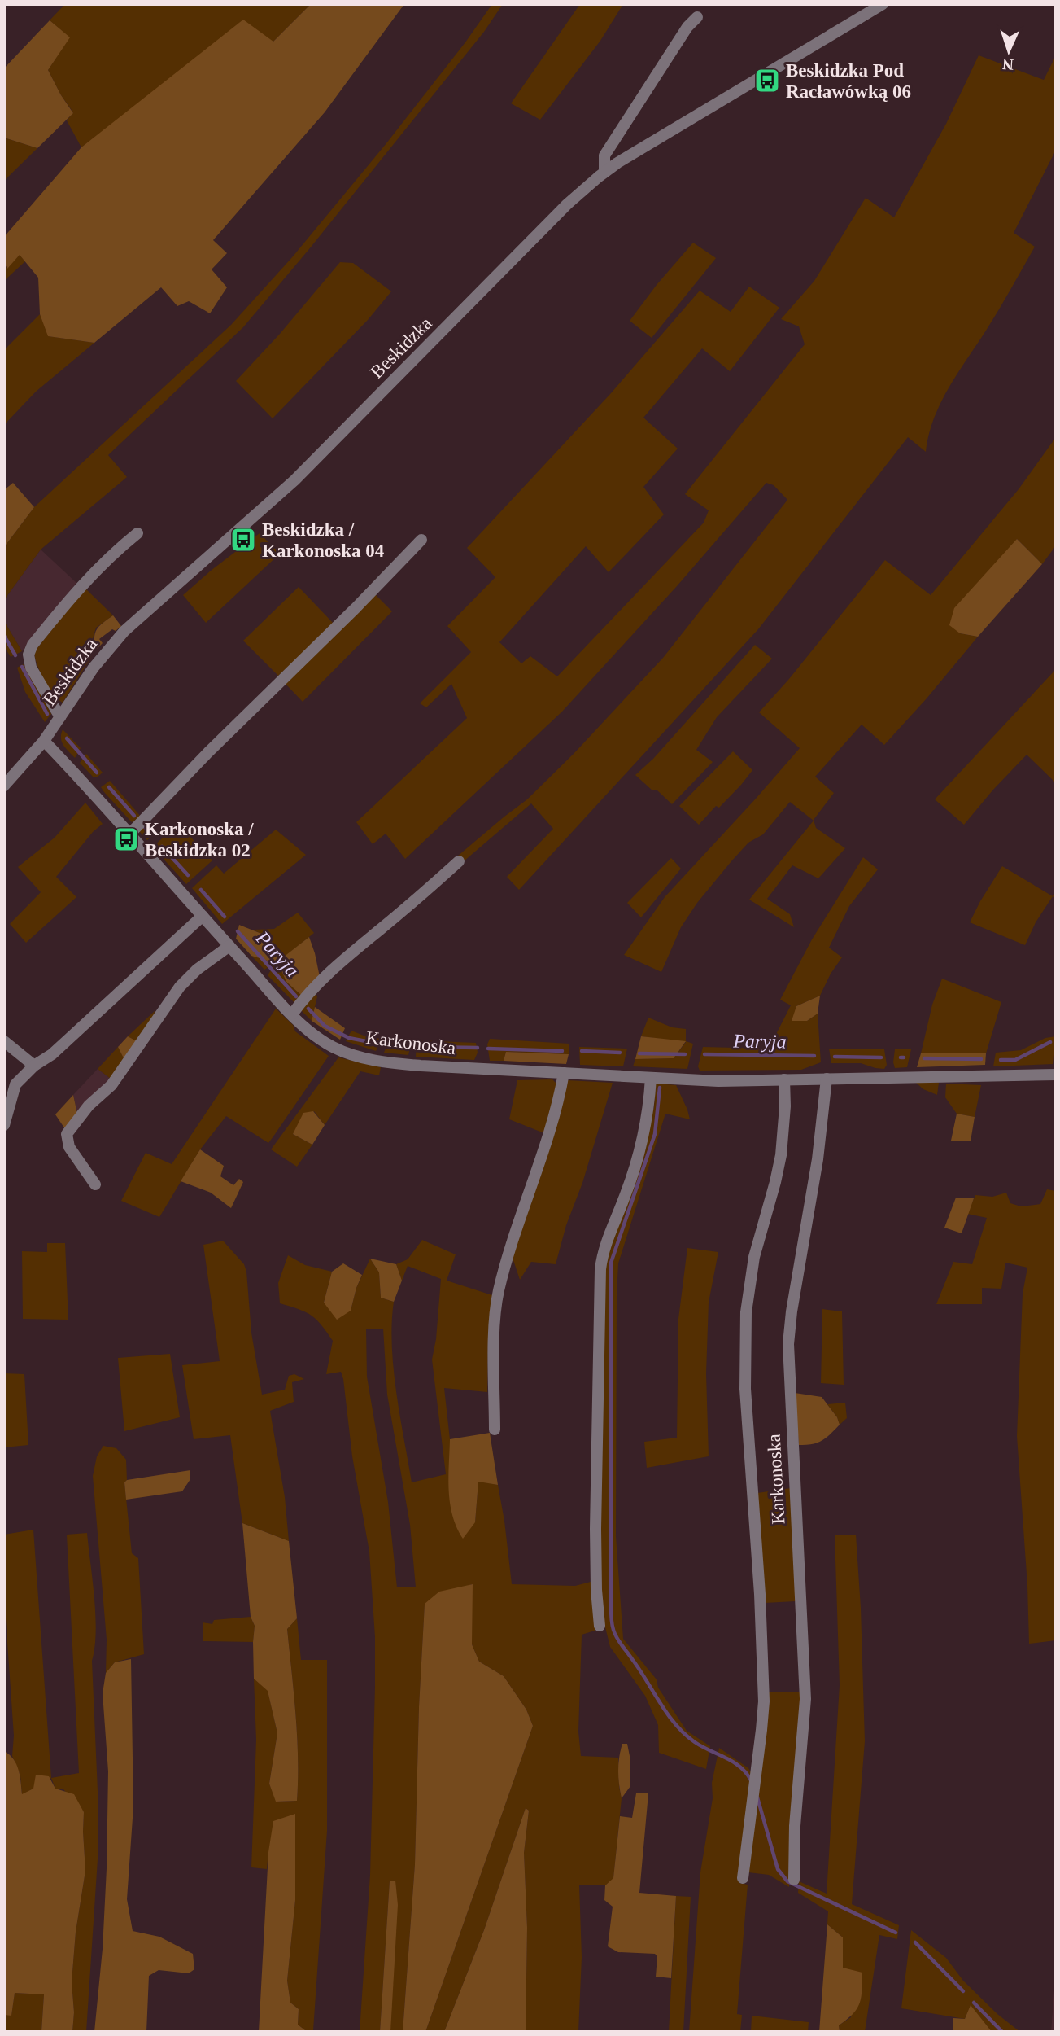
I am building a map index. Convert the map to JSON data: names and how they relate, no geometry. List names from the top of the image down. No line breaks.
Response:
{"streets":{"street":["Beskidzka","Karkonoska"]},"crossings":[["Beskidzka","Karkonoska"]],"water":["Paryja"],"places":{"bus stop":["Beskidzka Pod Racławówką 06","Beskidzka / Karkonoska 04","Karkonoska / Beskidzka 02"]},"north":"bottom"}
